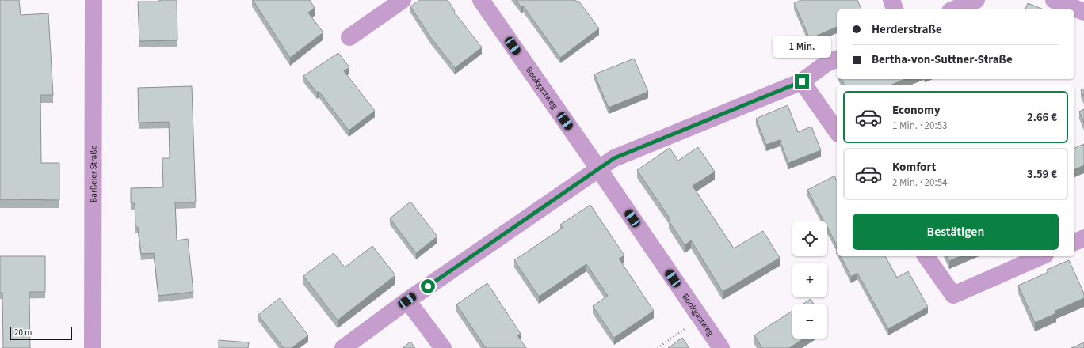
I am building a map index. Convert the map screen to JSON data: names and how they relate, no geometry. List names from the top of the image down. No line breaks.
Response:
{"streets":{"street":["Bookgastweg","Barßeler Straße"]},"scale_bar":"20 m","page":{"banner":["Herderstraße","Bertha-von-Suttner-Straße"],"bubble":"1 Min.","list":[{"name":"Economy","note":"1 Min. · 20:53","value":"2.66 €"},{"name":"Komfort","note":"2 Min. · 20:54","value":"3.59 €"}],"buttons":"Bestätigen","map_buttons":["+","−"],"scale":"20 m"}}
